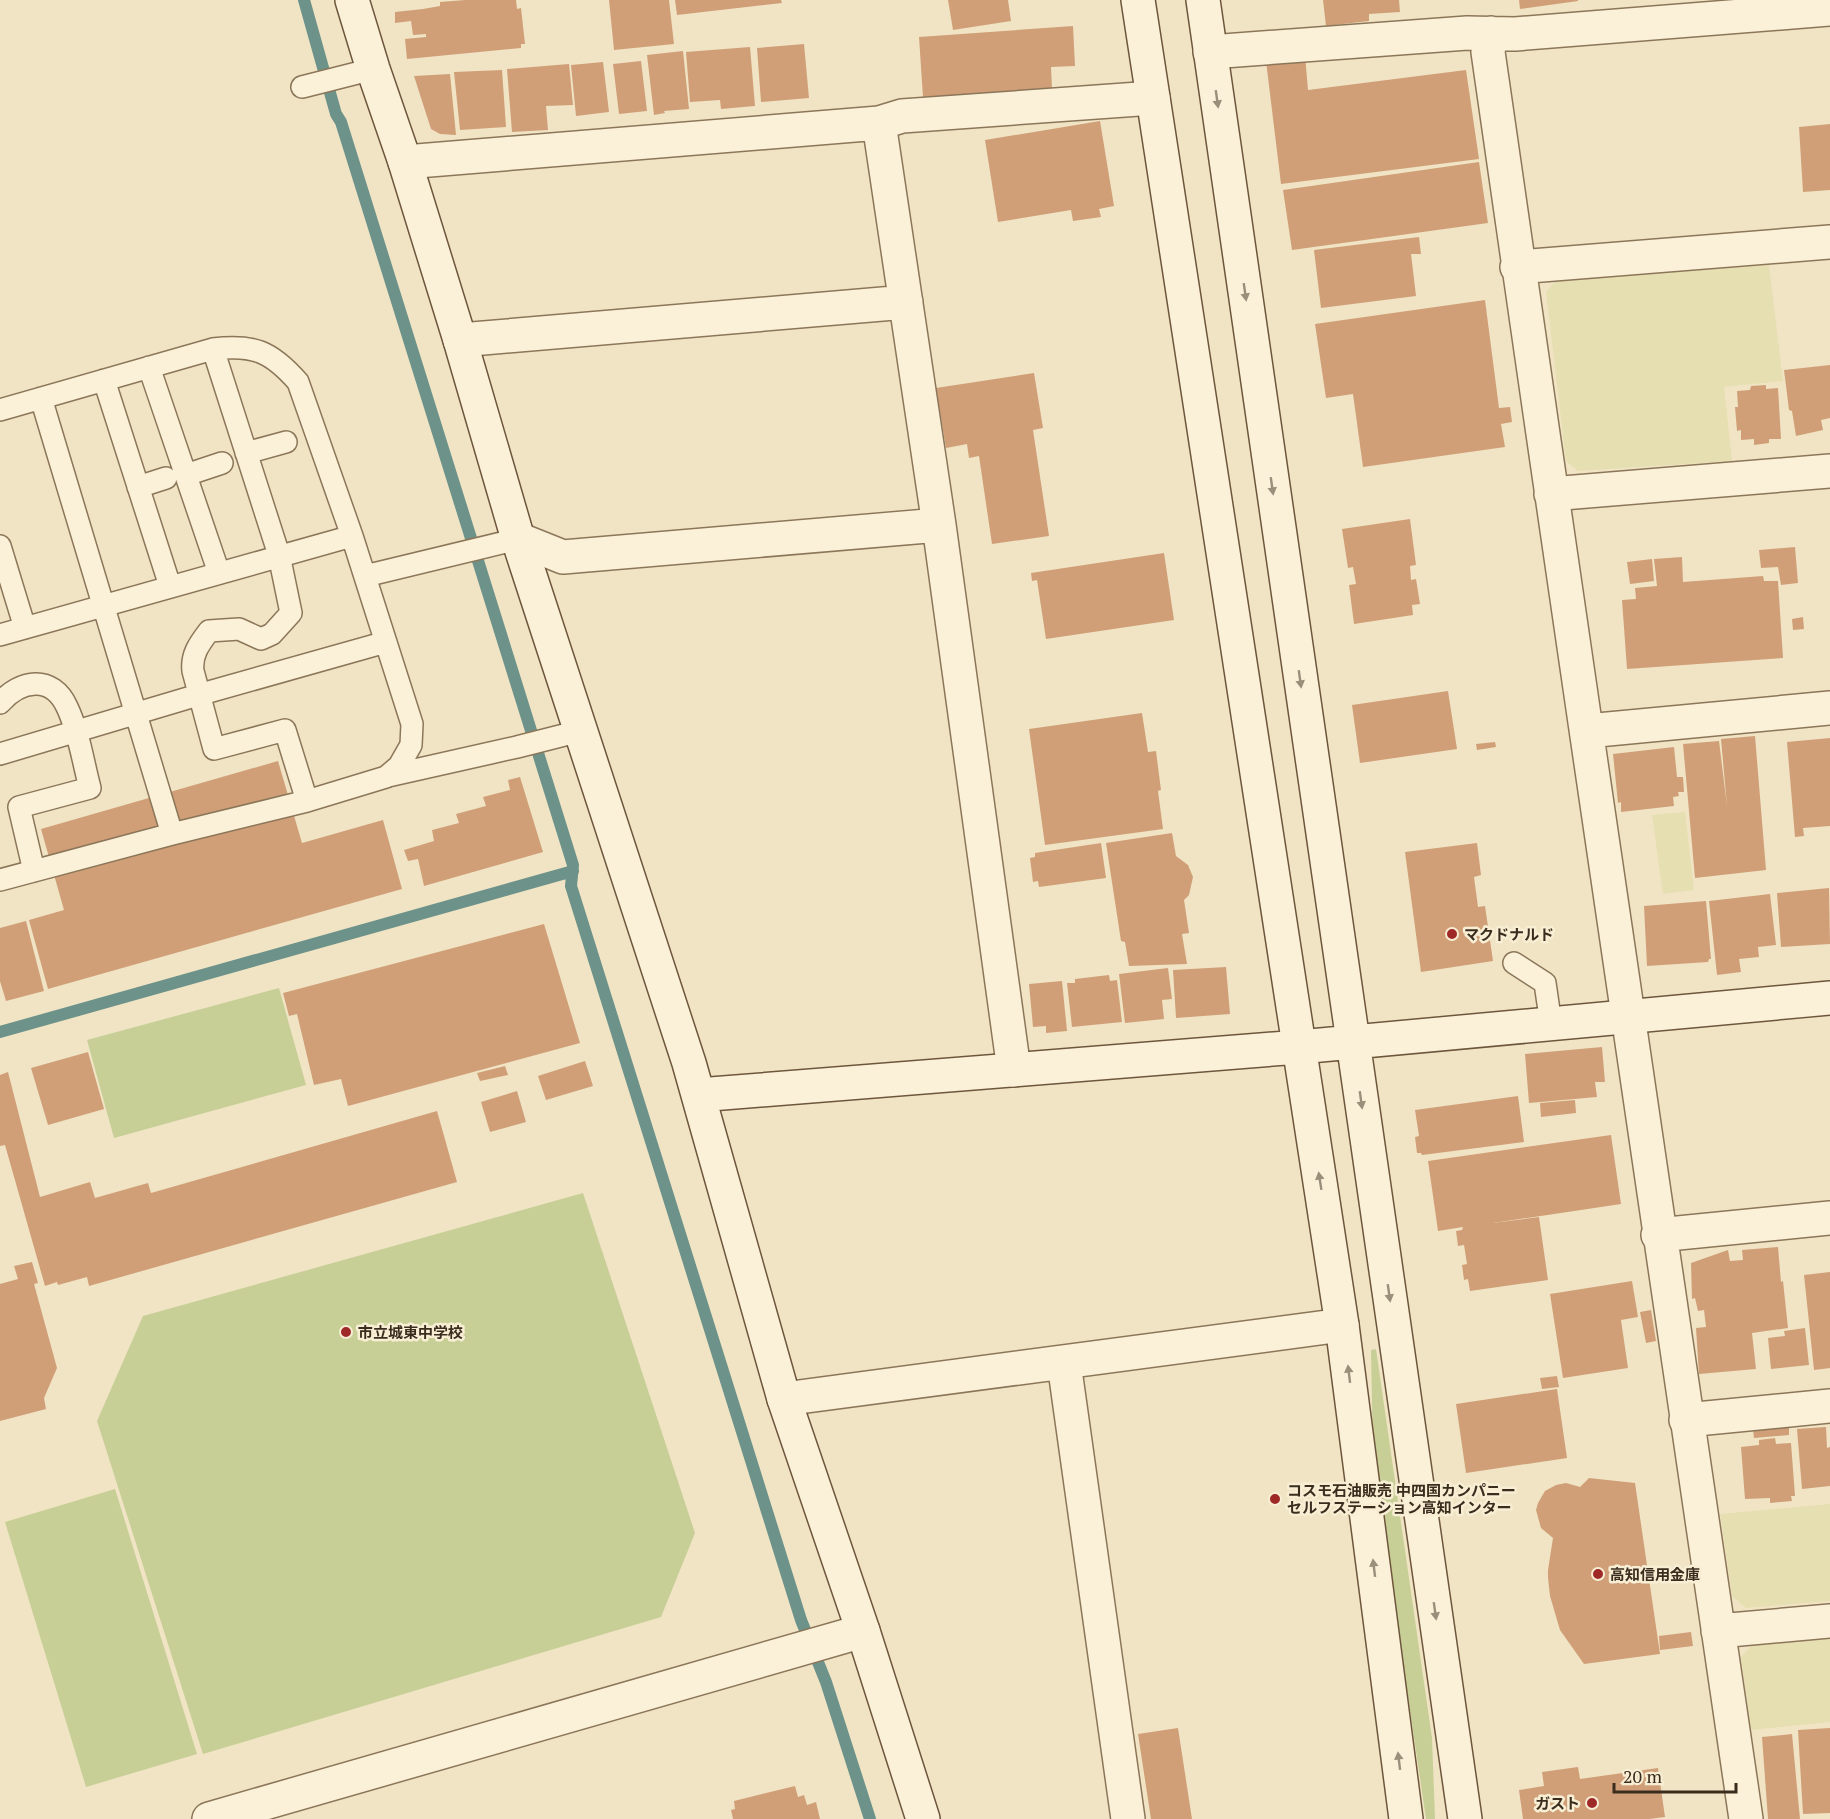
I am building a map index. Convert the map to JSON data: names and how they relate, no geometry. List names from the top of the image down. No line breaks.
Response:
{"places":["マクドナルド","市立城東中学校","コスモ石油販売 中四国カンパニー セルフステーション高知インター","高知信用金庫","ガスト"],"scale_bar":"20 m"}
